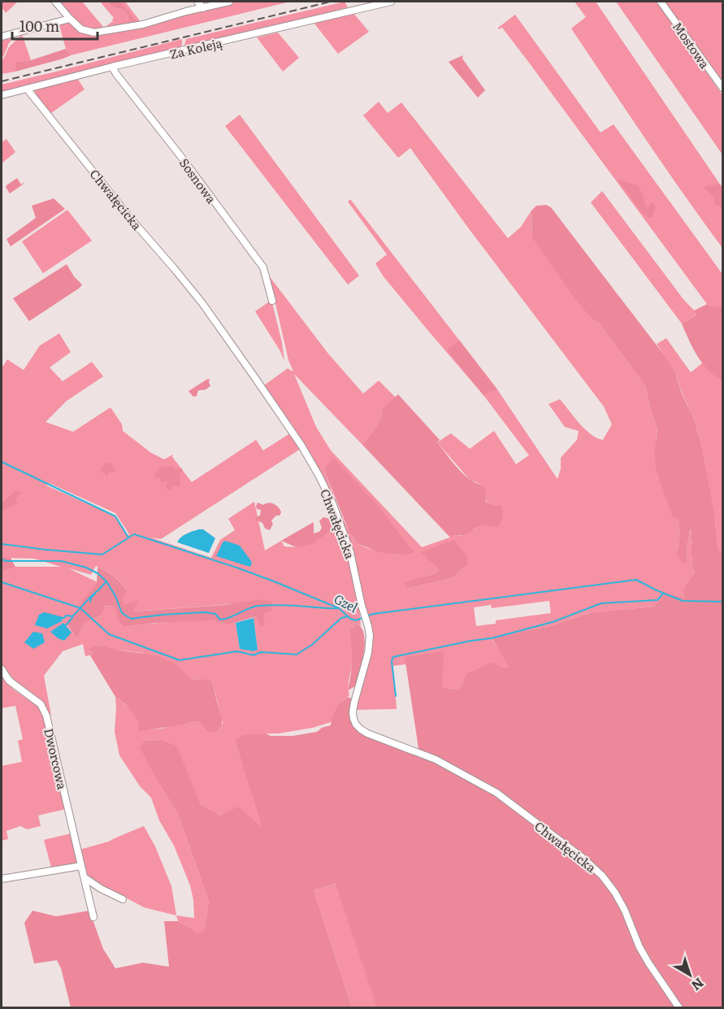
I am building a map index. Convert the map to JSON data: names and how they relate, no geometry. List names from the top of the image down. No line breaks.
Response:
{"streets":{"street":["Mostowa","Za Koleją","Sosnowa","Chwałęcicka","Dworcowa"]},"crossings":[["Za Koleją","Sosnowa"],["Za Koleją","Chwałęcicka"]],"water":["Gzel"],"scale_bar":"100 m","north":"bottom right"}
